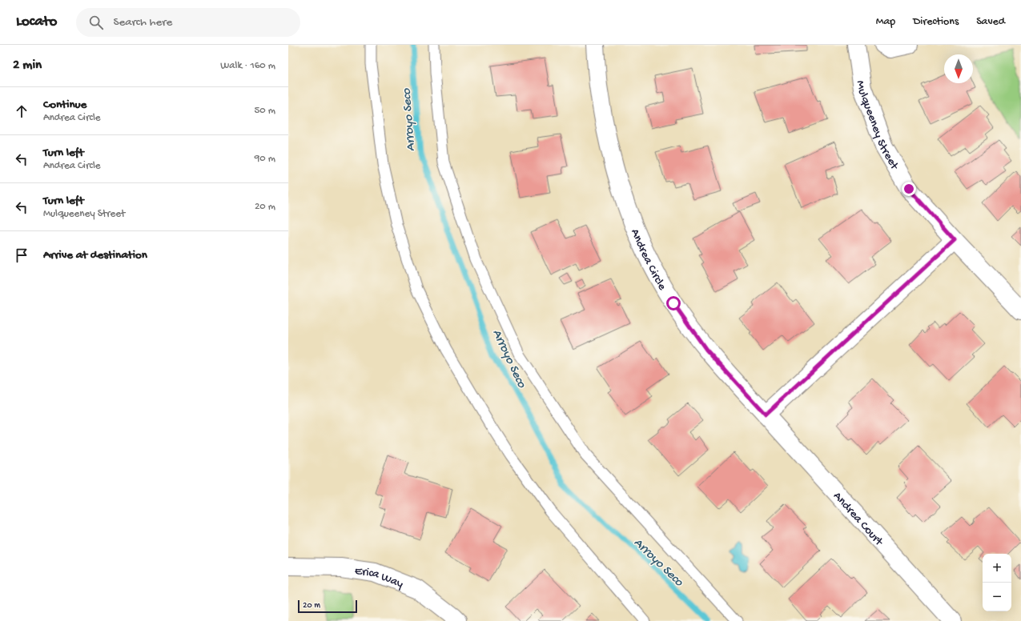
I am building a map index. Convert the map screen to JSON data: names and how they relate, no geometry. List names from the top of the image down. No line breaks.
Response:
{"streets":{"street":["Mulqueeney Street","Andrea Circle","Andrea Court","Erica Way"]},"crossings":[["Andrea Circle","Andrea Court"]],"water":["Arroyo Seco"],"scale_bar":"20 m","north":"bottom","page":{"header":"Locato","search":"Search here","nav":["Map","Directions","Saved"],"heading":["2 min","Walk · 160 m"],"list":[["Continue","Andrea Circle","50 m"],["Turn left","Andrea Circle","90 m"],["Turn left","Mulqueeney Street","20 m"],"Arrive at destination"],"map_buttons":["+","−"],"scale":"20 m"}}
